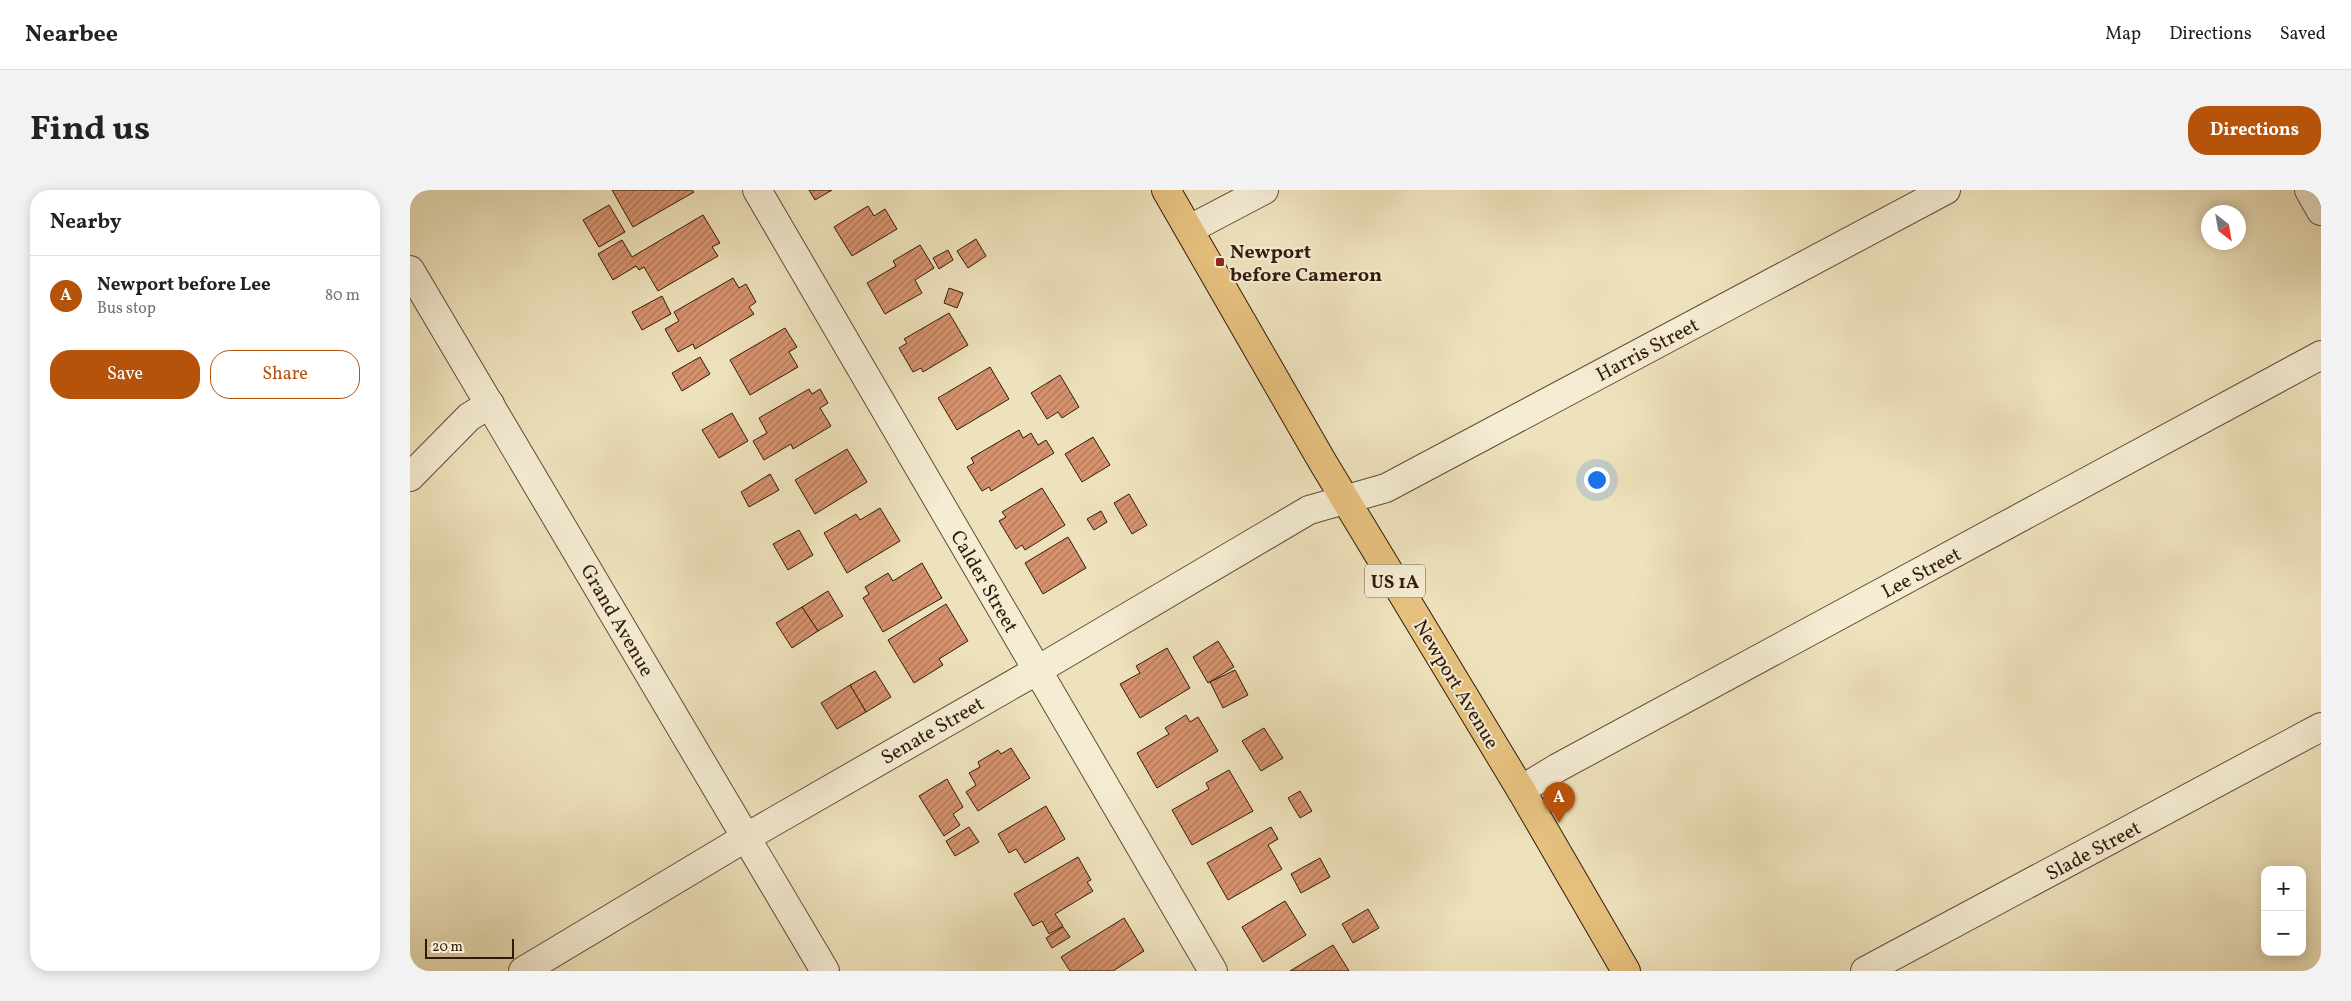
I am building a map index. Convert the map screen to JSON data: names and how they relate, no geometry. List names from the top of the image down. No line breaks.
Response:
{"streets":{"main road":["US 1A","Newport Avenue"],"street":["Harris Street","Lee Street","Calder Street","Grand Avenue","Senate Street","Slade Street"]},"crossings":[["Harris Street","Newport Avenue"],["Harris Street","Senate Street"],["Lee Street","Newport Avenue"],["Calder Street","Senate Street"],["Grand Avenue","Senate Street"],["Newport Avenue","Senate Street"]],"places":{"transit":["Newport before Cameron"]},"scale_bar":"20 m","north":"bottom right","page":{"header":"Nearbee","nav":["Map","Directions","Saved"],"title":"Find us","buttons":["Directions",["Save","Share"]],"heading":"Nearby","list":[{"mark":"A","name":"Newport before Lee","note":"Bus stop","value":"80 m"}],"pins":"A","map_buttons":["+","−"],"scale":"20 m"}}
